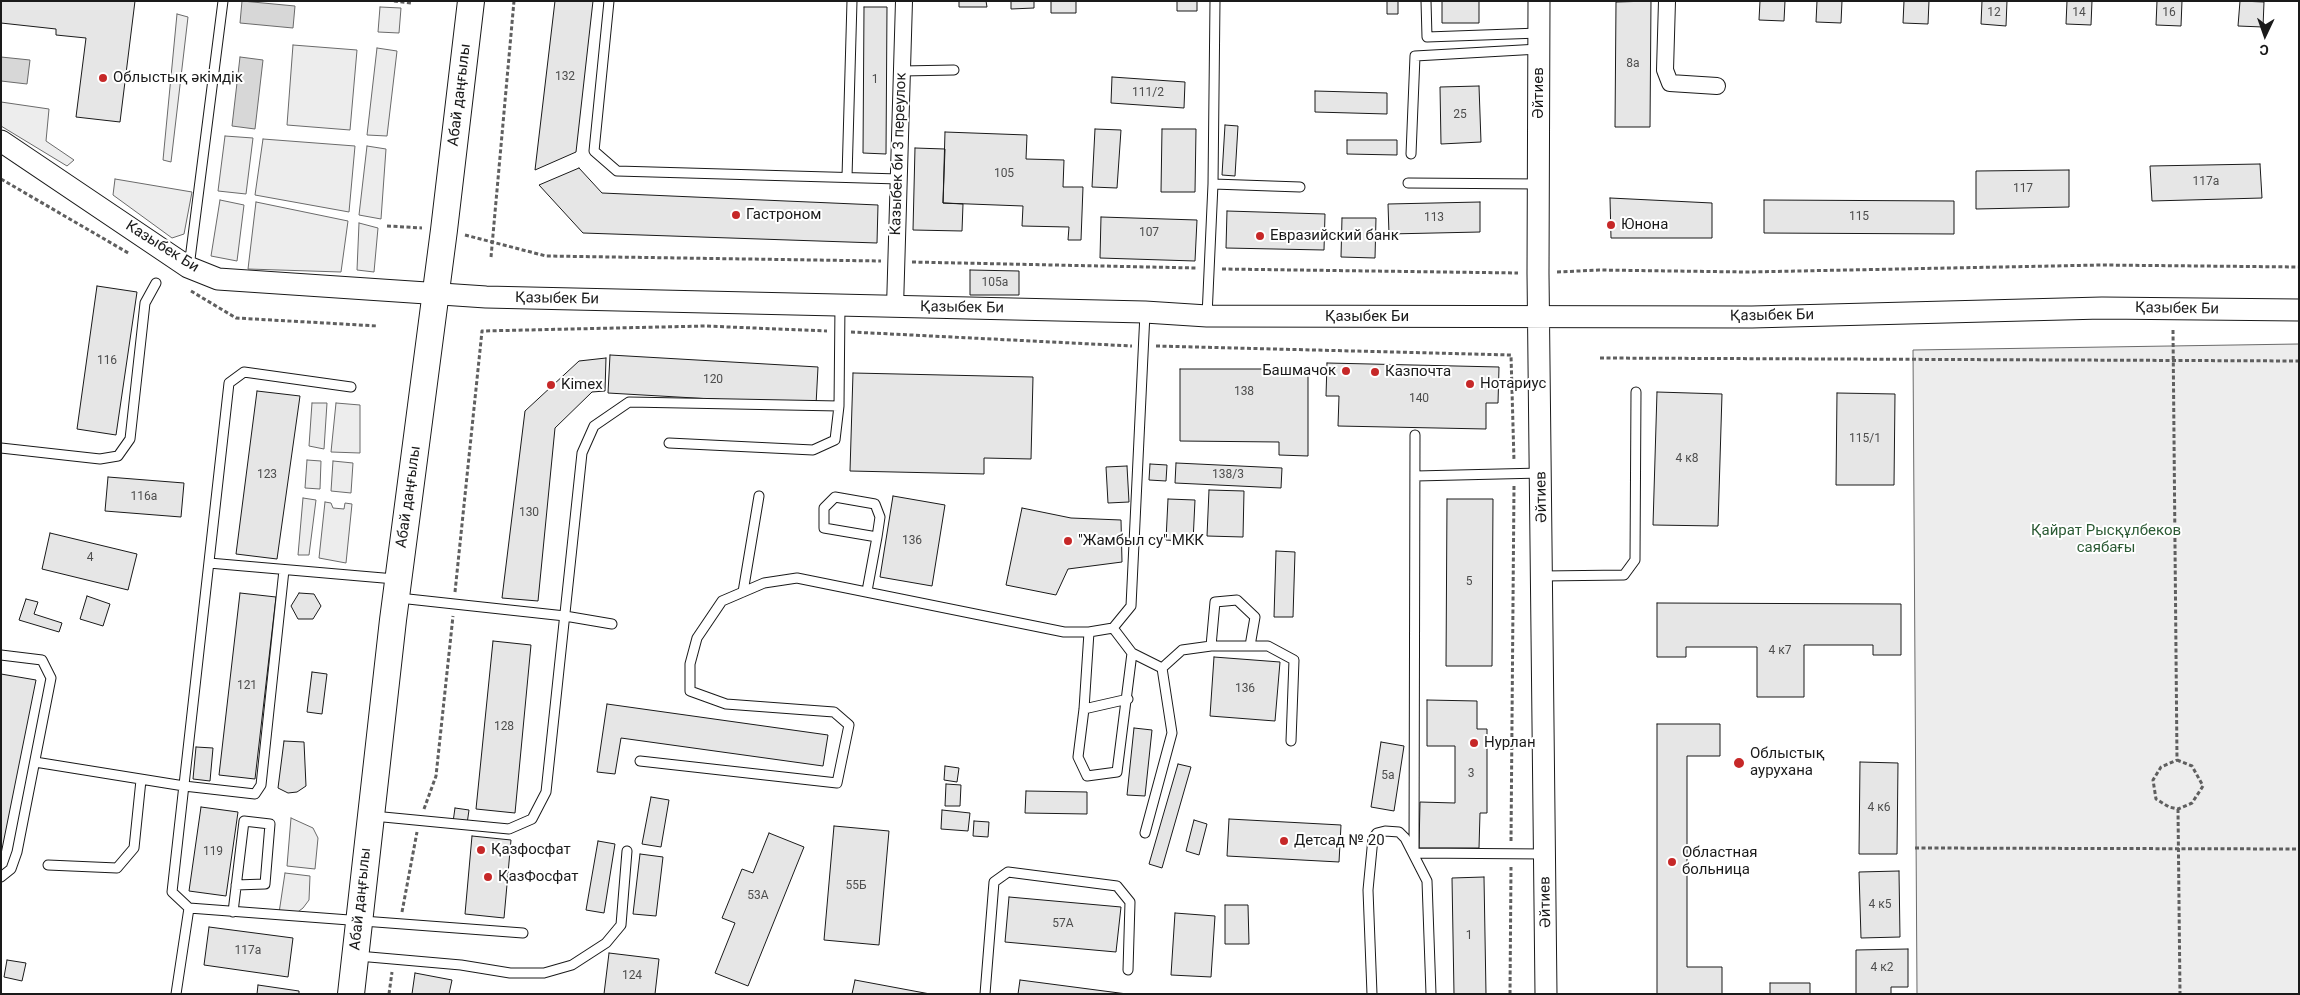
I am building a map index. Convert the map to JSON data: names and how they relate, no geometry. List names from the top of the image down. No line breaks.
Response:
{"streets":{"main road":["Абай даңғылы"],"street":["Әйтиев","Казыбек би 3 переулок","Казыбек Би","Қазыбек Би"]},"crossings":[["Әйтиев","Қазыбек Би"],["Абай даңғылы","Казыбек Би"],["Абай даңғылы","Қазыбек Би"],["Казыбек би 3 переулок","Қазыбек Би"],["Казыбек Би","Қазыбек Би"]],"parks":["Қайрат Рысқұлбеков саябағы"],"places":["Облыстық әкімдік","Гастроном","Юнона","Евразийский банк","Башмачок","Казпочта","Нотариус","Kimex","\"Жамбыл су\" МКК","Нурлан","Облыстық аурухана","Детсад № 20","Қазфосфат","Областная больница","ҚазФосфат"],"house_numbers":["12","14","16","8а","132","1","111/2","25","105","117а","117","115","113","107","105а","116","120","138","140","115/1","4 к8","123","138/3","116а","130","136","4","5","4 к7","121","136","128","3","5а","4 к6","119","55Б","53А","4 к5","57А","1","117а","4 к2","124"],"north":"bottom"}
